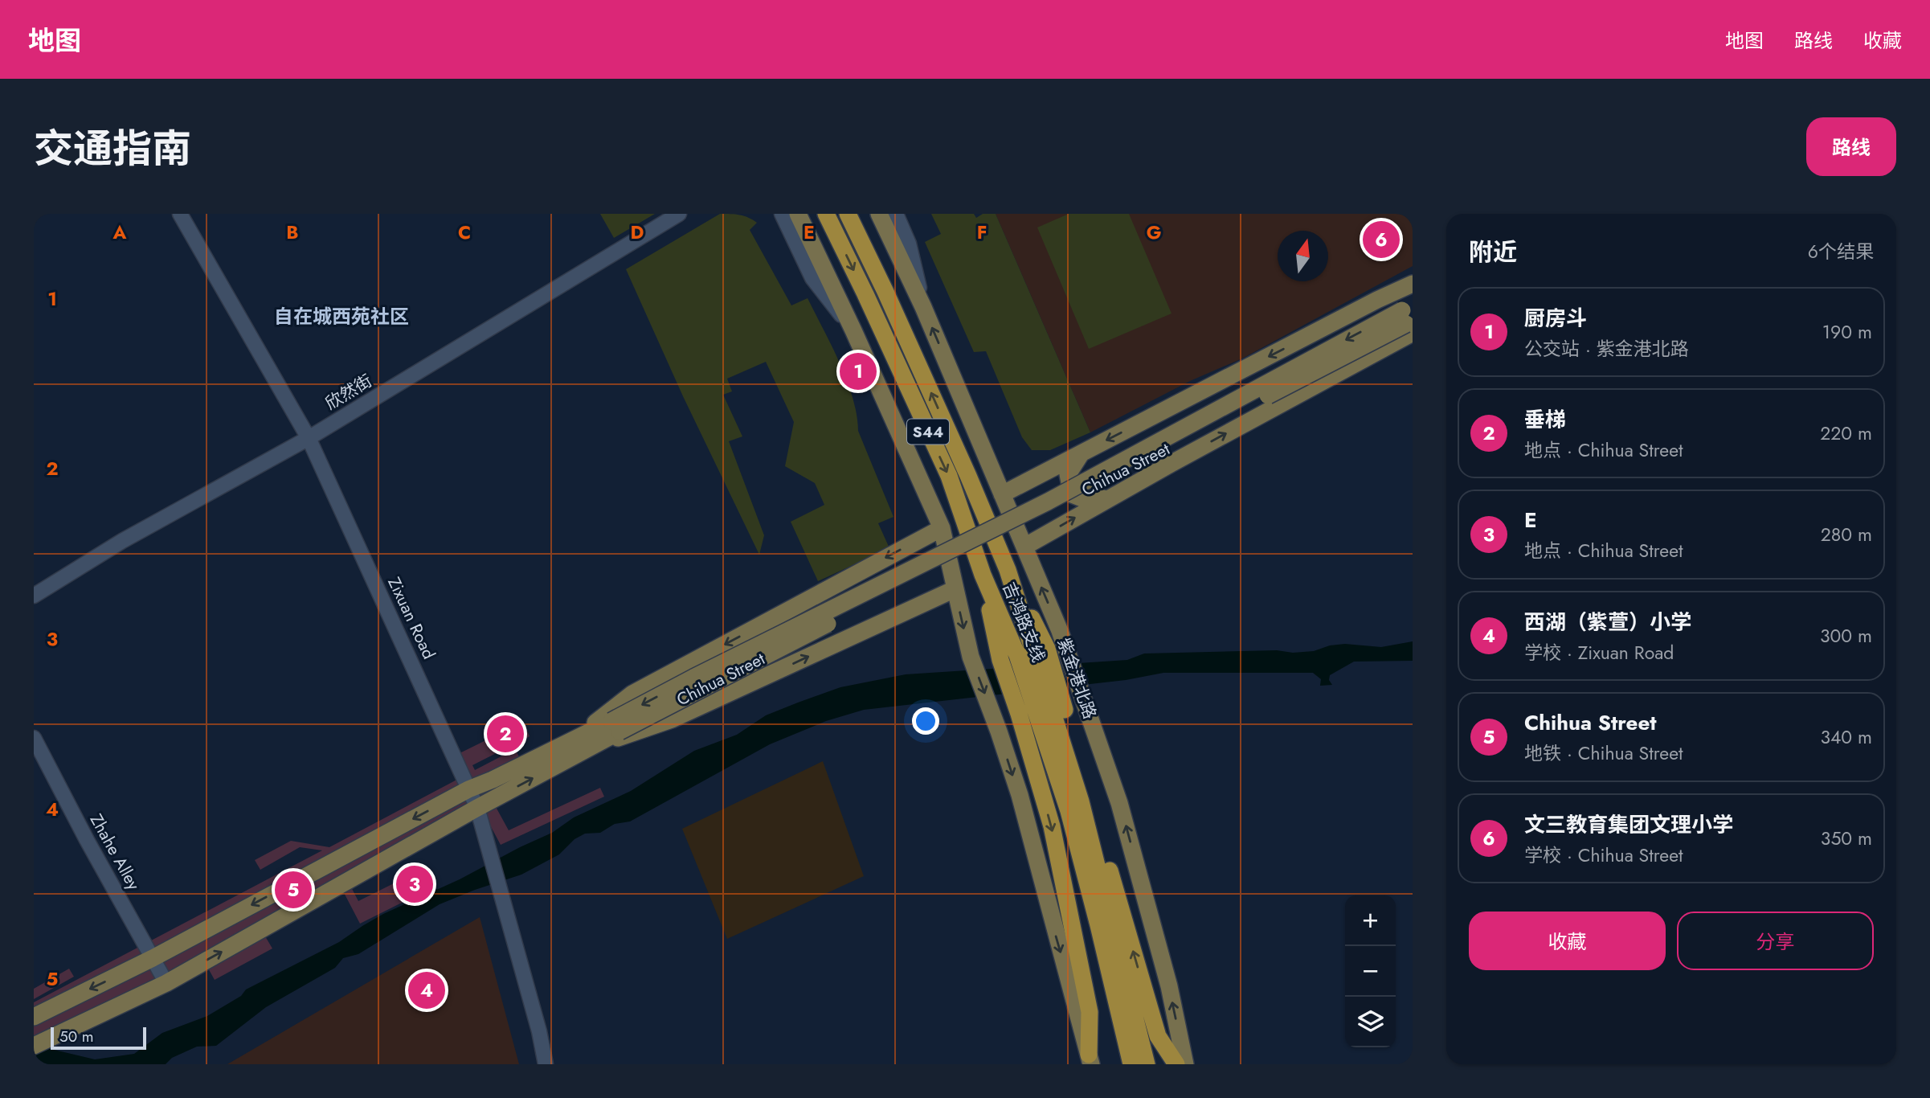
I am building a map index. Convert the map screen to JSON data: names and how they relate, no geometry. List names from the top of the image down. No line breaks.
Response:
{"streets":{"highway":["S44","吉鸿路支线"],"main road":["Chihua Street","紫金港北路"],"street":["欣然街","Zixuan Road","Zhahe Alley"]},"crossings":[["欣然街","Zixuan Road"],["Chihua Street","Zixuan Road"],["Chihua Street","Zhahe Alley"]],"districts":["自在城西苑社区"],"scale_bar":"50 m","north":"top","page":{"header":"地图","nav":["地图","路线","收藏"],"title":"交通指南","buttons":["路线",["收藏","分享"]],"heading":["附近","6个结果"],"pins":["6","1","2","3","5","4"],"list":[{"mark":"1","name":"厨房斗","note":"公交站 · 紫金港北路","value":"190 m"},{"mark":"2","name":"垂梯","note":"地点 · Chihua Street","value":"220 m"},{"mark":"3","name":"E","note":"地点 · Chihua Street","value":"280 m"},{"mark":"4","name":"西湖（紫萱）小学","note":"学校 · Zixuan Road","value":"300 m"},{"mark":"5","name":"Chihua Street","note":"地铁 · Chihua Street","value":"340 m"},{"mark":"6","name":"文三教育集团文理小学","note":"学校 · Chihua Street","value":"350 m"}],"map_buttons":["+","−"],"scale":"50 m"},"grid":{"columns":["A","B","C","D","E","F","G"],"rows":["1","2","3","4","5"]}}
